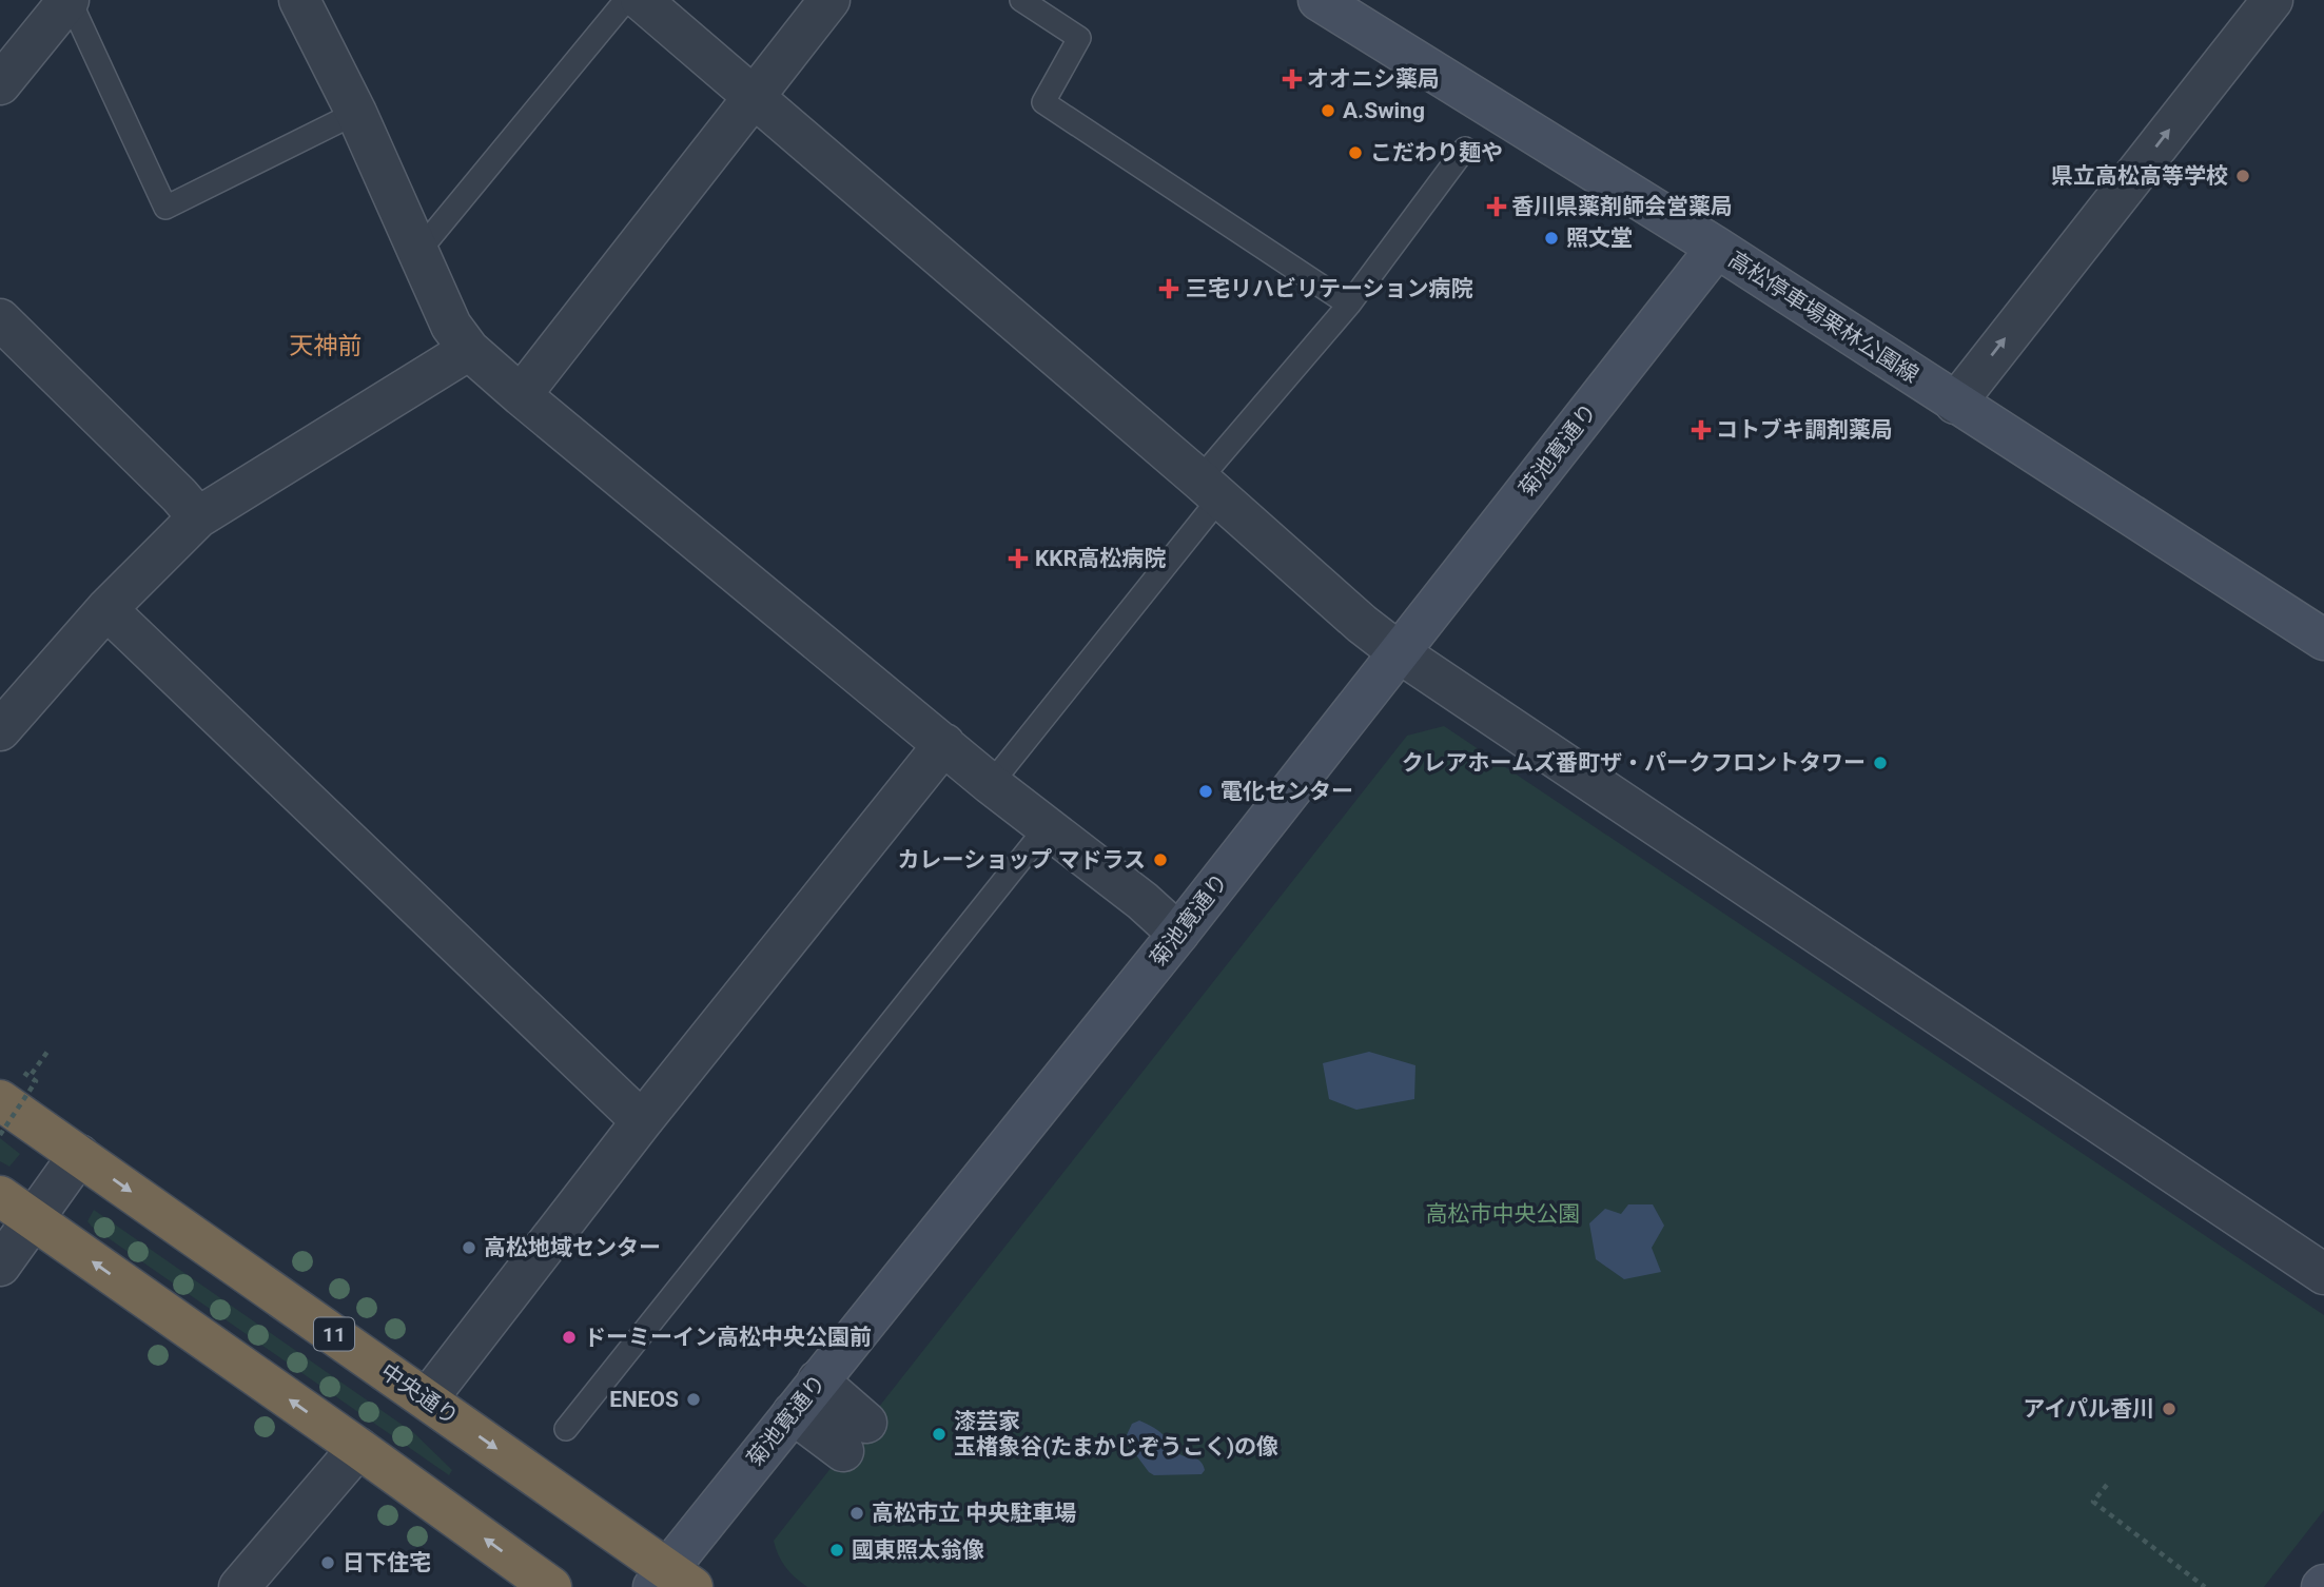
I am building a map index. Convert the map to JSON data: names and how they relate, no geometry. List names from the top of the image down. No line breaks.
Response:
{"streets":{"highway":["11","中央通り"],"street":["高松停車場栗林公園線","菊池寛通り"]},"crossings":[["高松停車場栗林公園線","菊池寛通り"],["菊池寛通り","中央通り"]],"districts":["天神前"],"parks":["高松市中央公園"],"places":{"health":["オオニシ薬局","香川県薬剤師会営薬局","三宅リハビリテーション病院","コトブキ調剤薬局","KKR高松病院"],"other":["A.Swing","こだわり麺や","県立高松高等学校","照文堂","クレアホームズ番町ザ・パークフロントタワー","電化センター","カレーショップ マドラス","高松地域センター","ドーミーイン高松中央公園前","ENEOS","アイパル香川","漆芸家 玉楮象谷(たまかじぞうこく)の像","高松市立 中央駐車場","國東照太翁像","日下住宅"]}}
